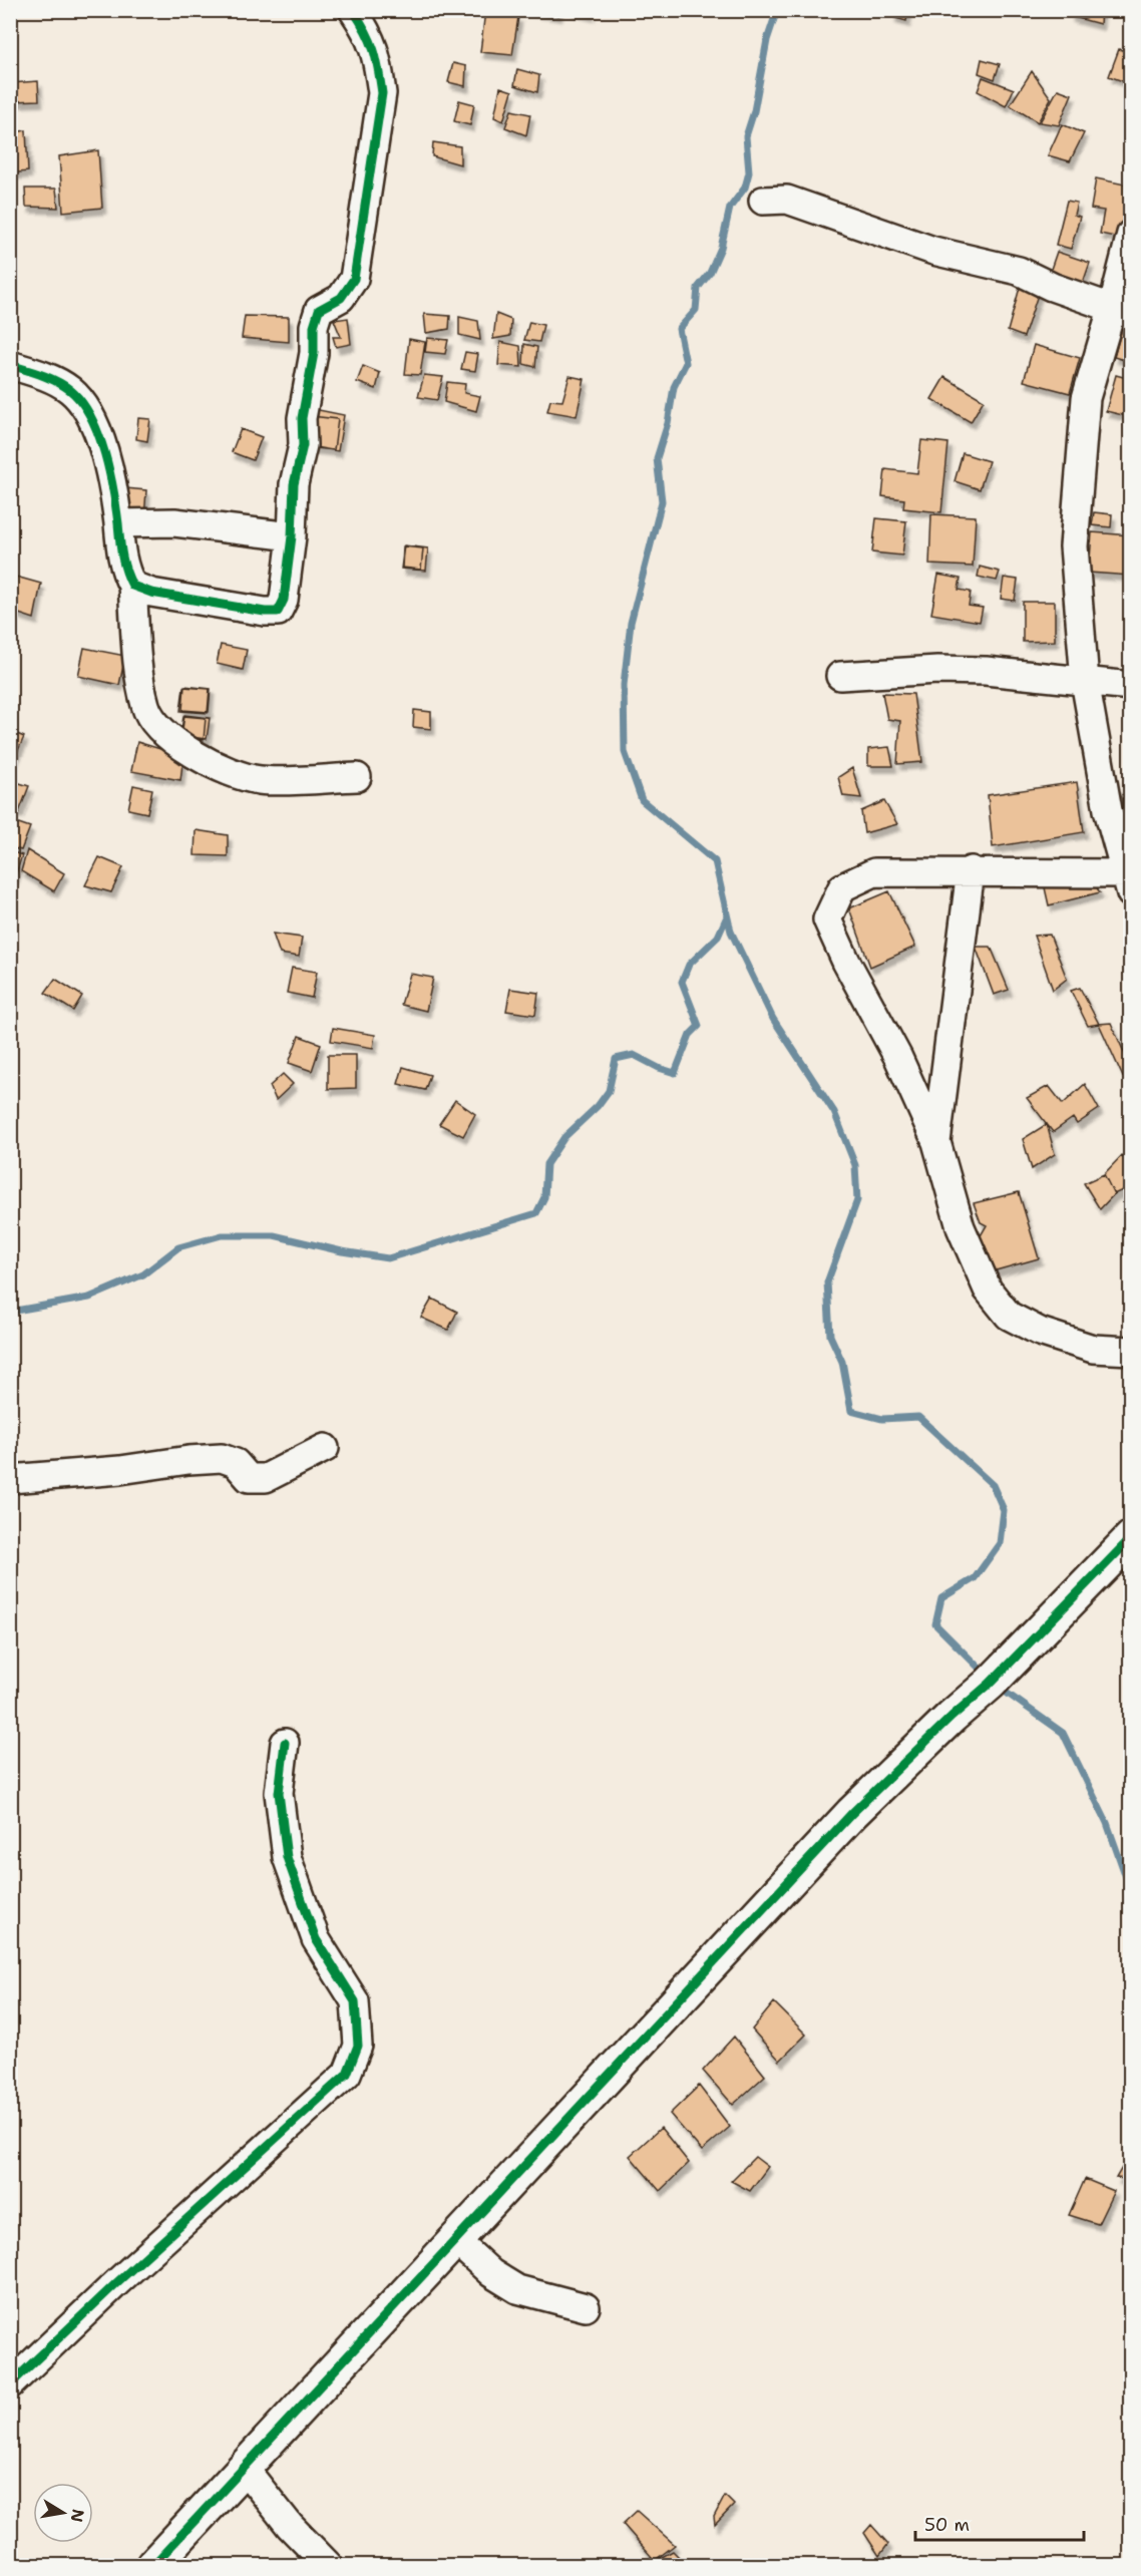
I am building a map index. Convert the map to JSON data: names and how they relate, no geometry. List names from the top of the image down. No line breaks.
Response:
{"scale_bar":"50 m","north":"right"}
